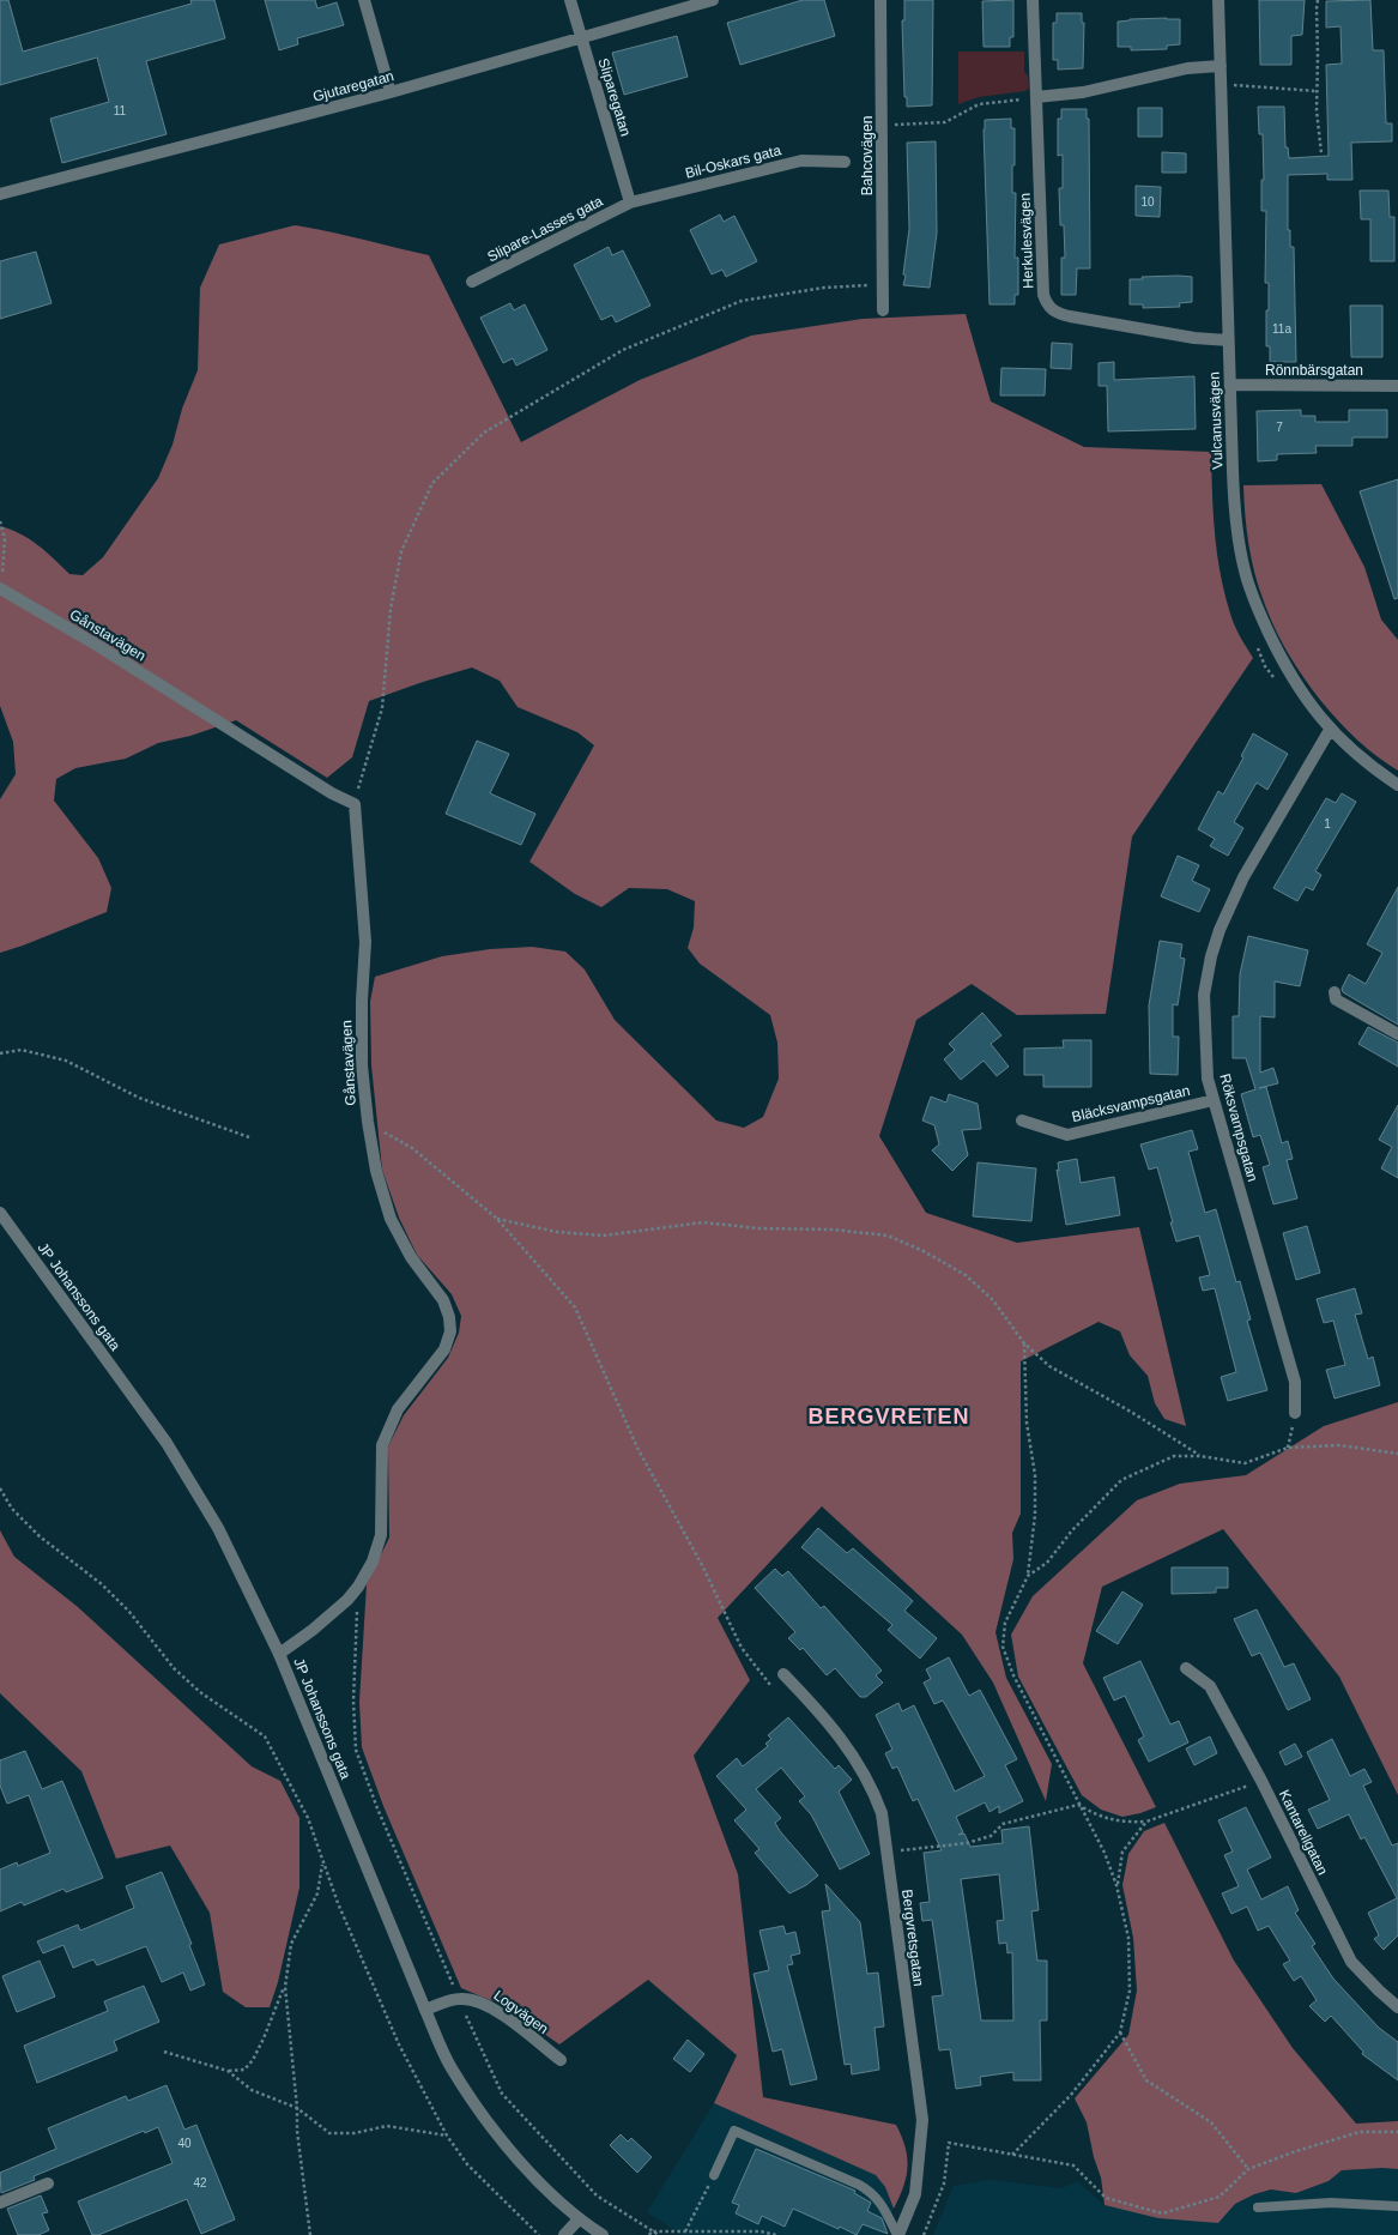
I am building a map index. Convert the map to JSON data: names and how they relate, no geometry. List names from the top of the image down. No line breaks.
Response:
{"streets":{"street":["Gjutaregatan","Sliparegatan","Bahcovägen","Bil-Oskars gata","Slipare-Lasses gata","Herkulesvägen","Rönnbärsgatan","Vulcanusvägen","Gånstavägen","Bläcksvampsgatan","Röksvampsgatan","JP Johanssons gata","Kantarellgatan","Bergvretsgatan","Logvägen"]},"crossings":[["Gjutaregatan","Sliparegatan"],["Sliparegatan","Bil-Oskars gata"],["Sliparegatan","Slipare-Lasses gata"],["Bil-Oskars gata","Slipare-Lasses gata"],["Herkulesvägen","Vulcanusvägen"],["Rönnbärsgatan","Vulcanusvägen"],["Vulcanusvägen","Röksvampsgatan"],["Gånstavägen","JP Johanssons gata"],["Bläcksvampsgatan","Röksvampsgatan"]],"districts":["BERGVRETEN"],"house_numbers":["11","10","11a","7","1","40","42"]}
